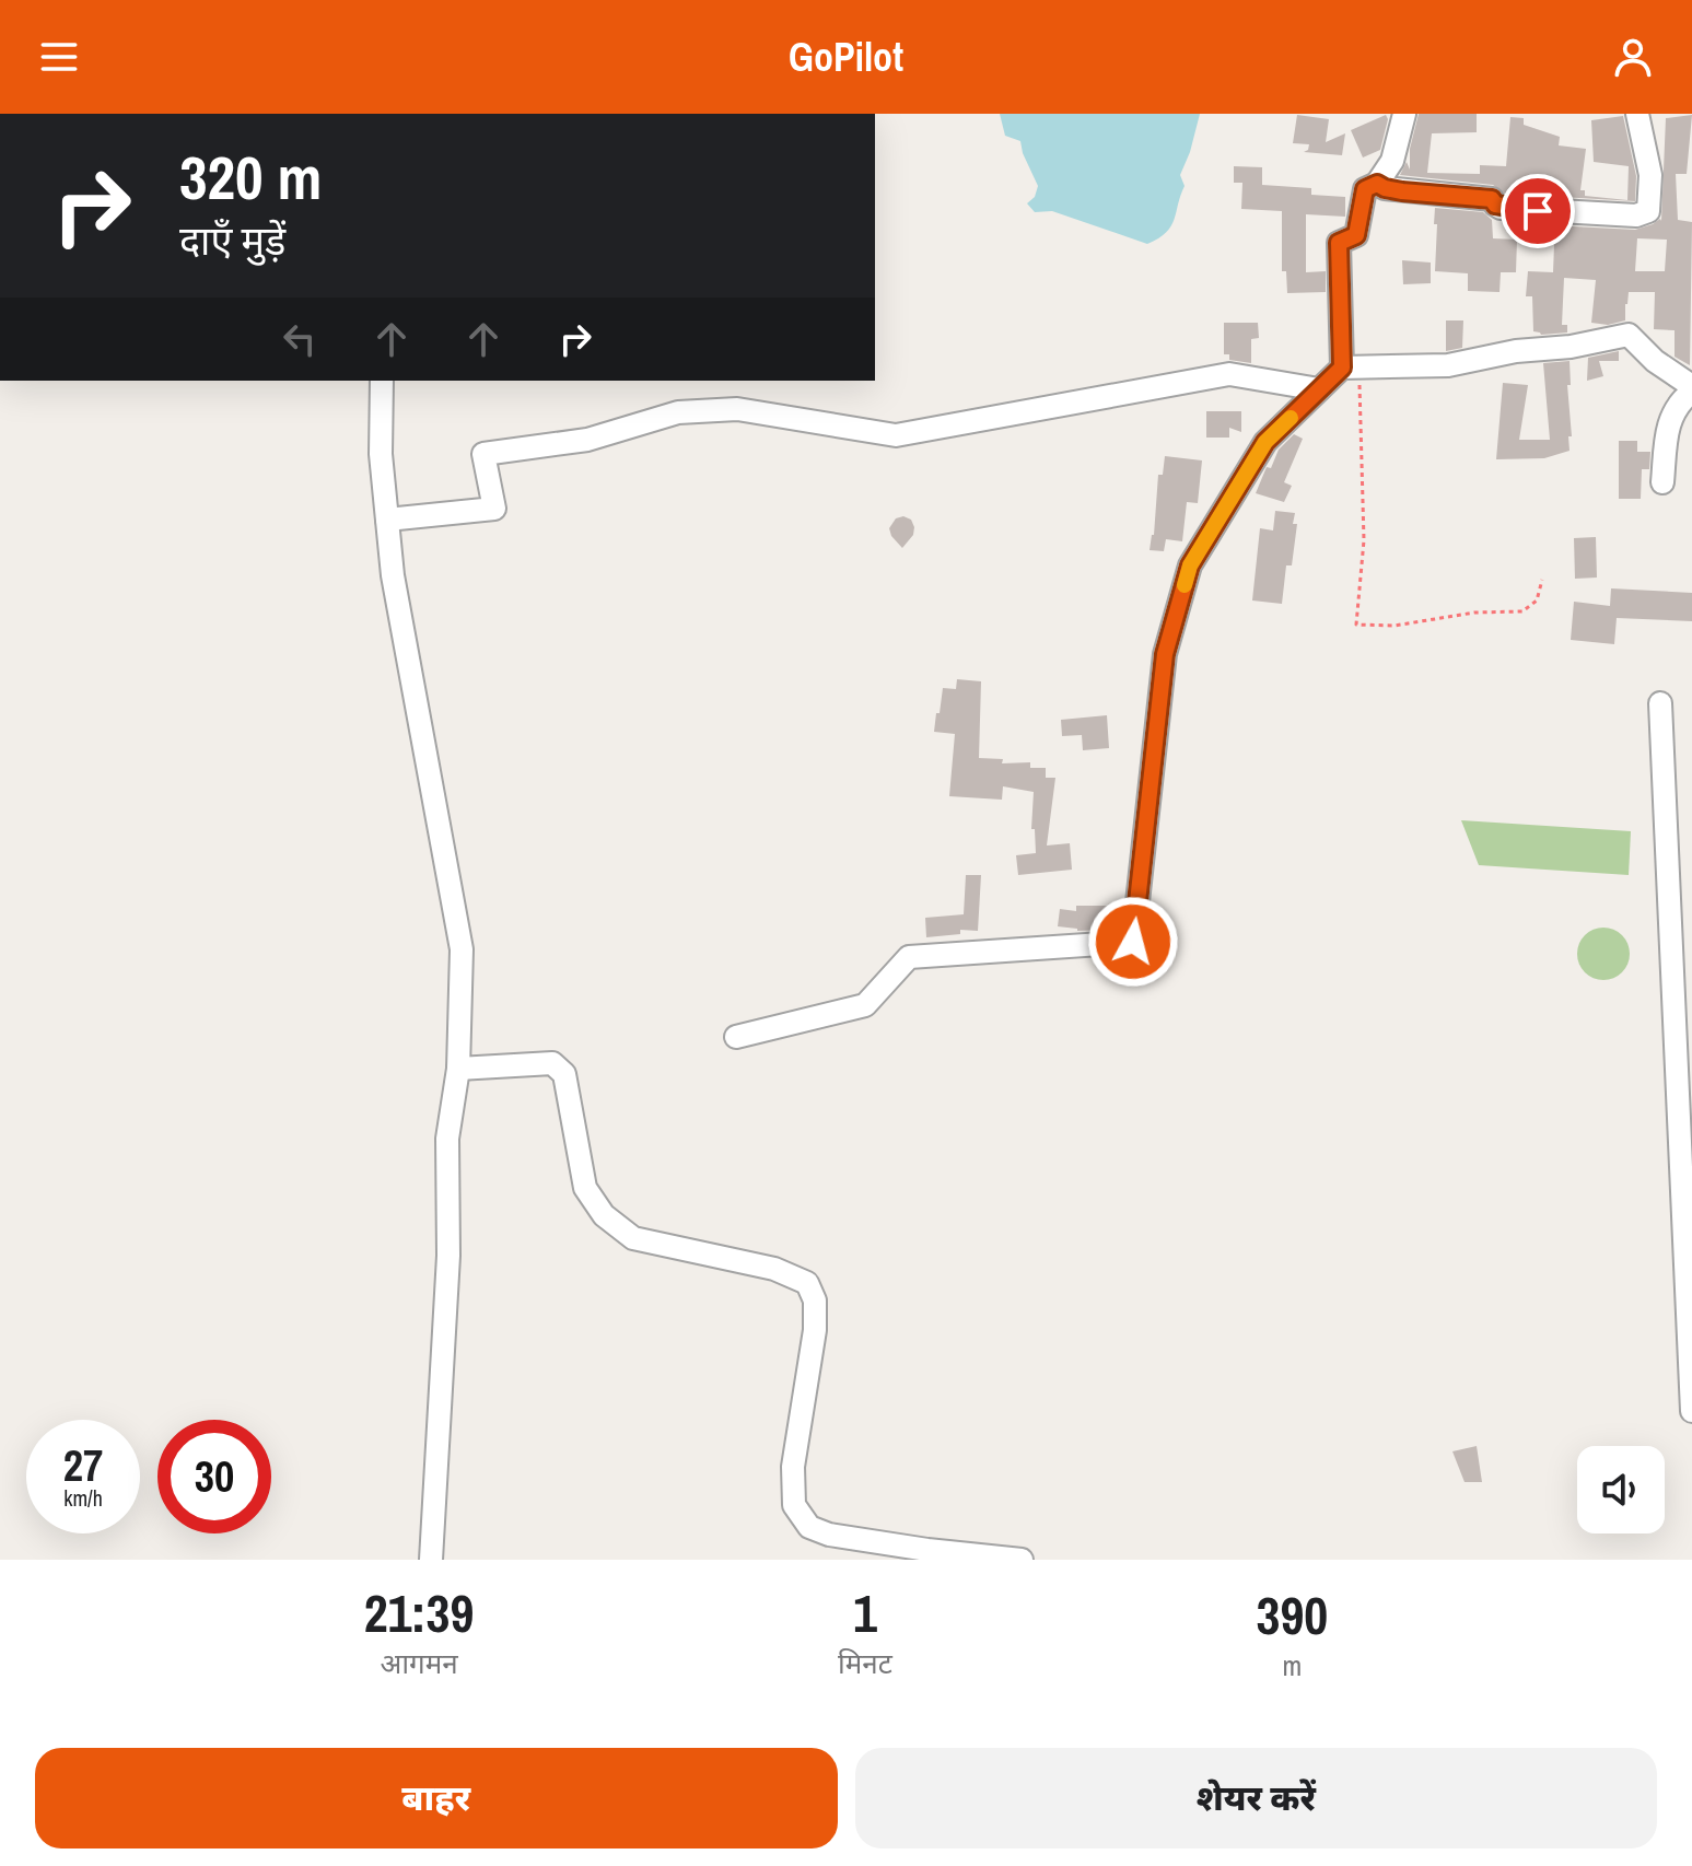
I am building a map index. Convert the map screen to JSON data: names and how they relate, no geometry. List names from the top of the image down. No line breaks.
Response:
{"page":{"header":"GoPilot","turn":["320 m","दाएँ मुड़ें"],"speed":"27 km/h","limit":"30","eta":["21:39","आगमन","1","मिनट","390","m"],"buttons":["बाहर","शेयर करें"]}}
